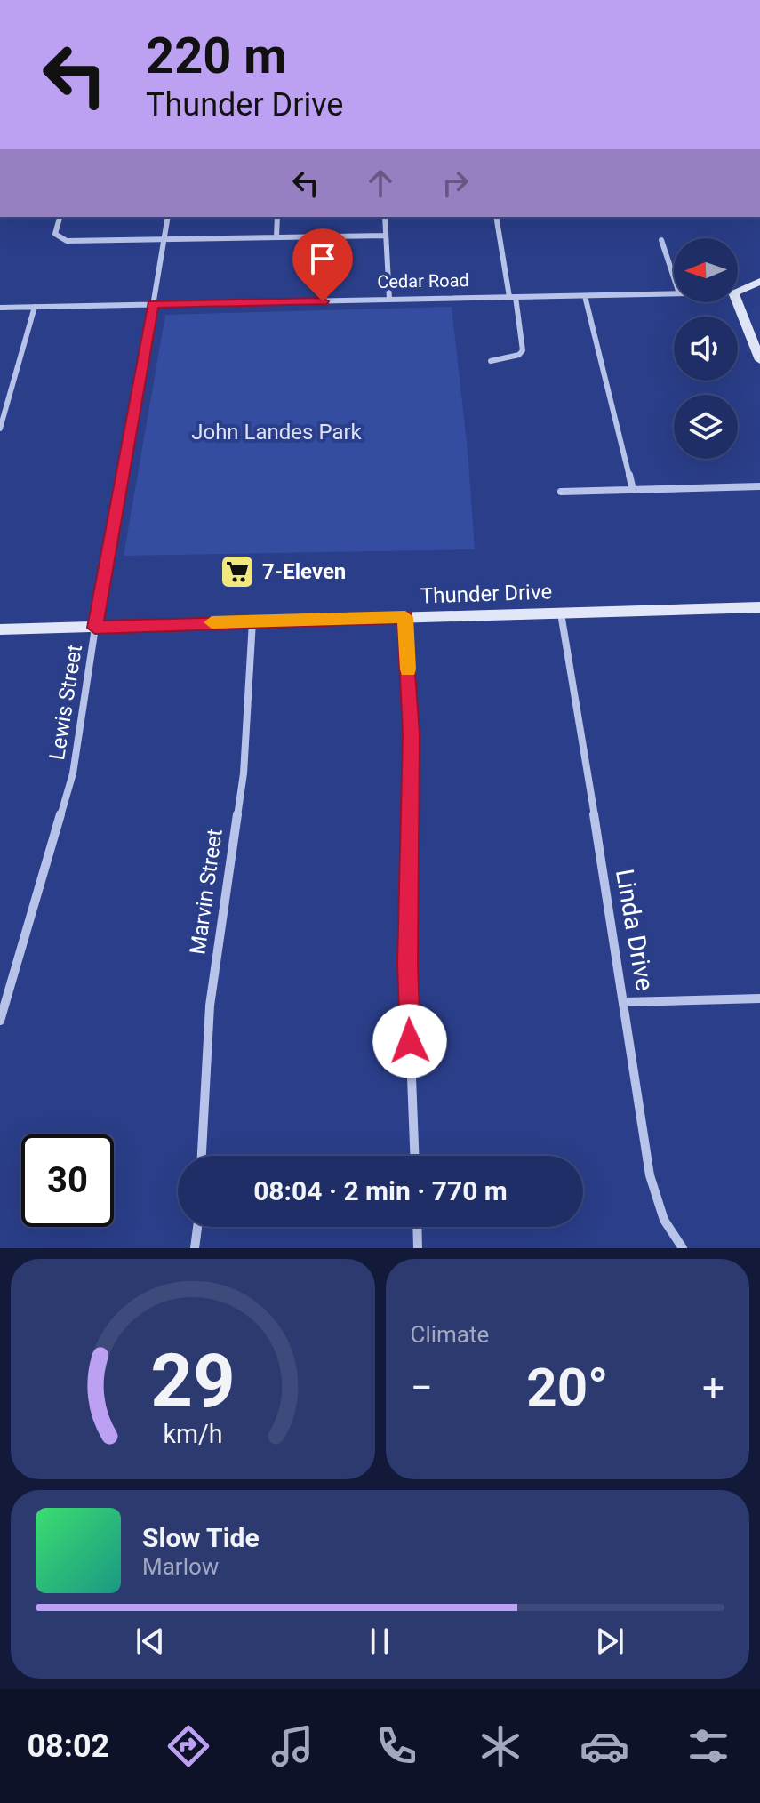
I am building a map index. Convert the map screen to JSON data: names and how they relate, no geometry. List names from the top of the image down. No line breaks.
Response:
{"streets":{"street":["Cedar Road","Thunder Drive","Lewis Street","Marvin Street","Linda Drive"]},"crossings":[["Cedar Road","Lewis Street"],["Thunder Drive","Lewis Street"],["Thunder Drive","Marvin Street"],["Thunder Drive","Linda Drive"]],"parks":["John Landes Park"],"places":{"supermarket":["7-Eleven"]},"north":"left","page":{"turn":["220 m","Thunder Drive"],"limit":"30","trip":"08:04 · 2 min · 770 m","tile":"Climate","heat":["−","20°","+"],"song":["Slow Tide","Marlow"],"tabs":"08:02","gauge":["29","km/h"]}}
